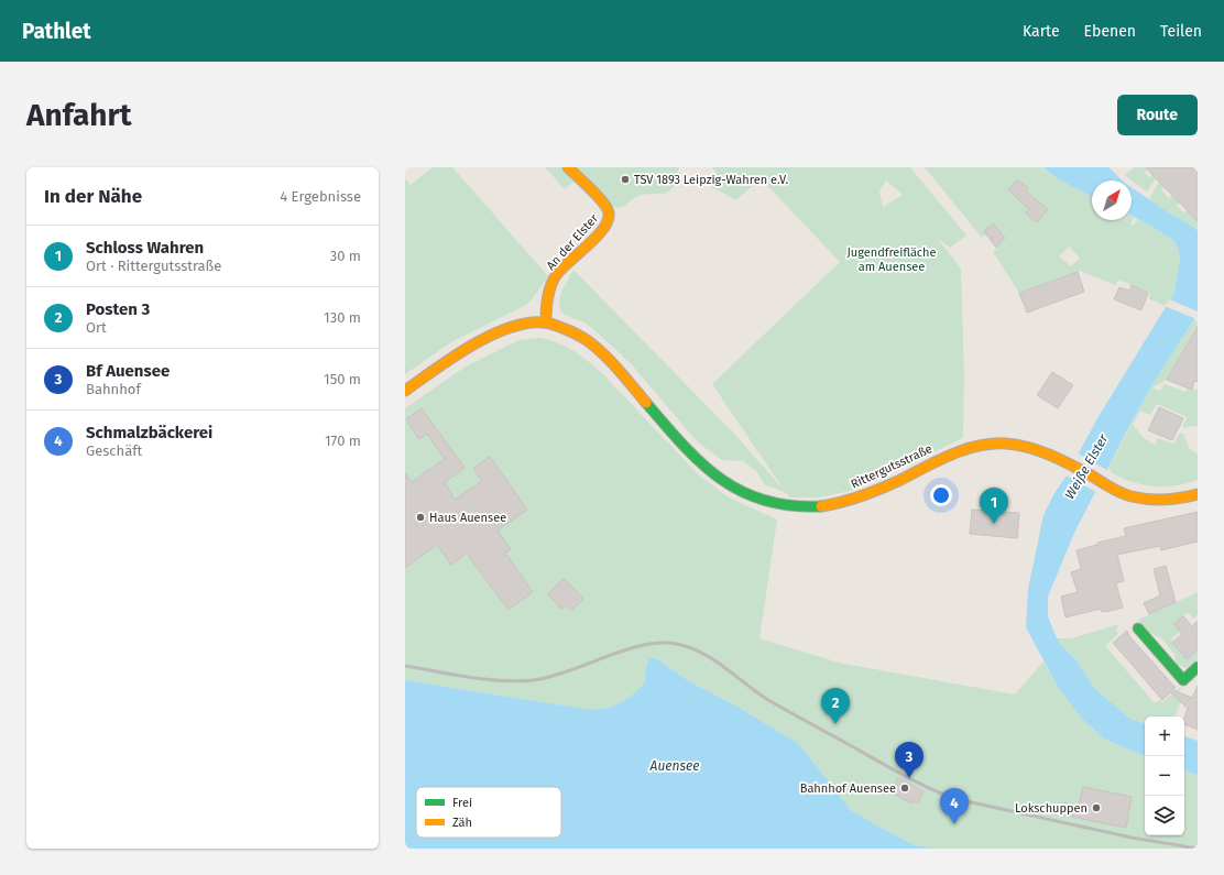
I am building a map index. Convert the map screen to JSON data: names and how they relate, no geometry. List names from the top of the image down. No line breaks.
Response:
{"streets":{"main road":["An der Elster","Rittergutsstraße"]},"crossings":[["An der Elster","Rittergutsstraße"]],"water":["Weiße Elster","Auensee"],"parks":["Jugendfreifläche am Auensee"],"places":["TSV 1893 Leipzig-Wahren e.V.","Haus Auensee","Bahnhof Auensee","Lokschuppen"],"legend":["Frei","Zäh"],"north":"top right","page":{"header":"Pathlet","nav":["Karte","Ebenen","Teilen"],"buttons":"Route","title":"Anfahrt","heading":["In der Nähe","4 Ergebnisse"],"list":[{"mark":"1","name":"Schloss Wahren","note":"Ort · Rittergutsstraße","value":"30 m"},{"mark":"2","name":"Posten 3","note":"Ort","value":"130 m"},{"mark":"3","name":"Bf Auensee","note":"Bahnhof","value":"150 m"},{"mark":"4","name":"Schmalzbäckerei","note":"Geschäft","value":"170 m"}],"pins":["1","2","3","4"],"map_buttons":["+","−"]}}
